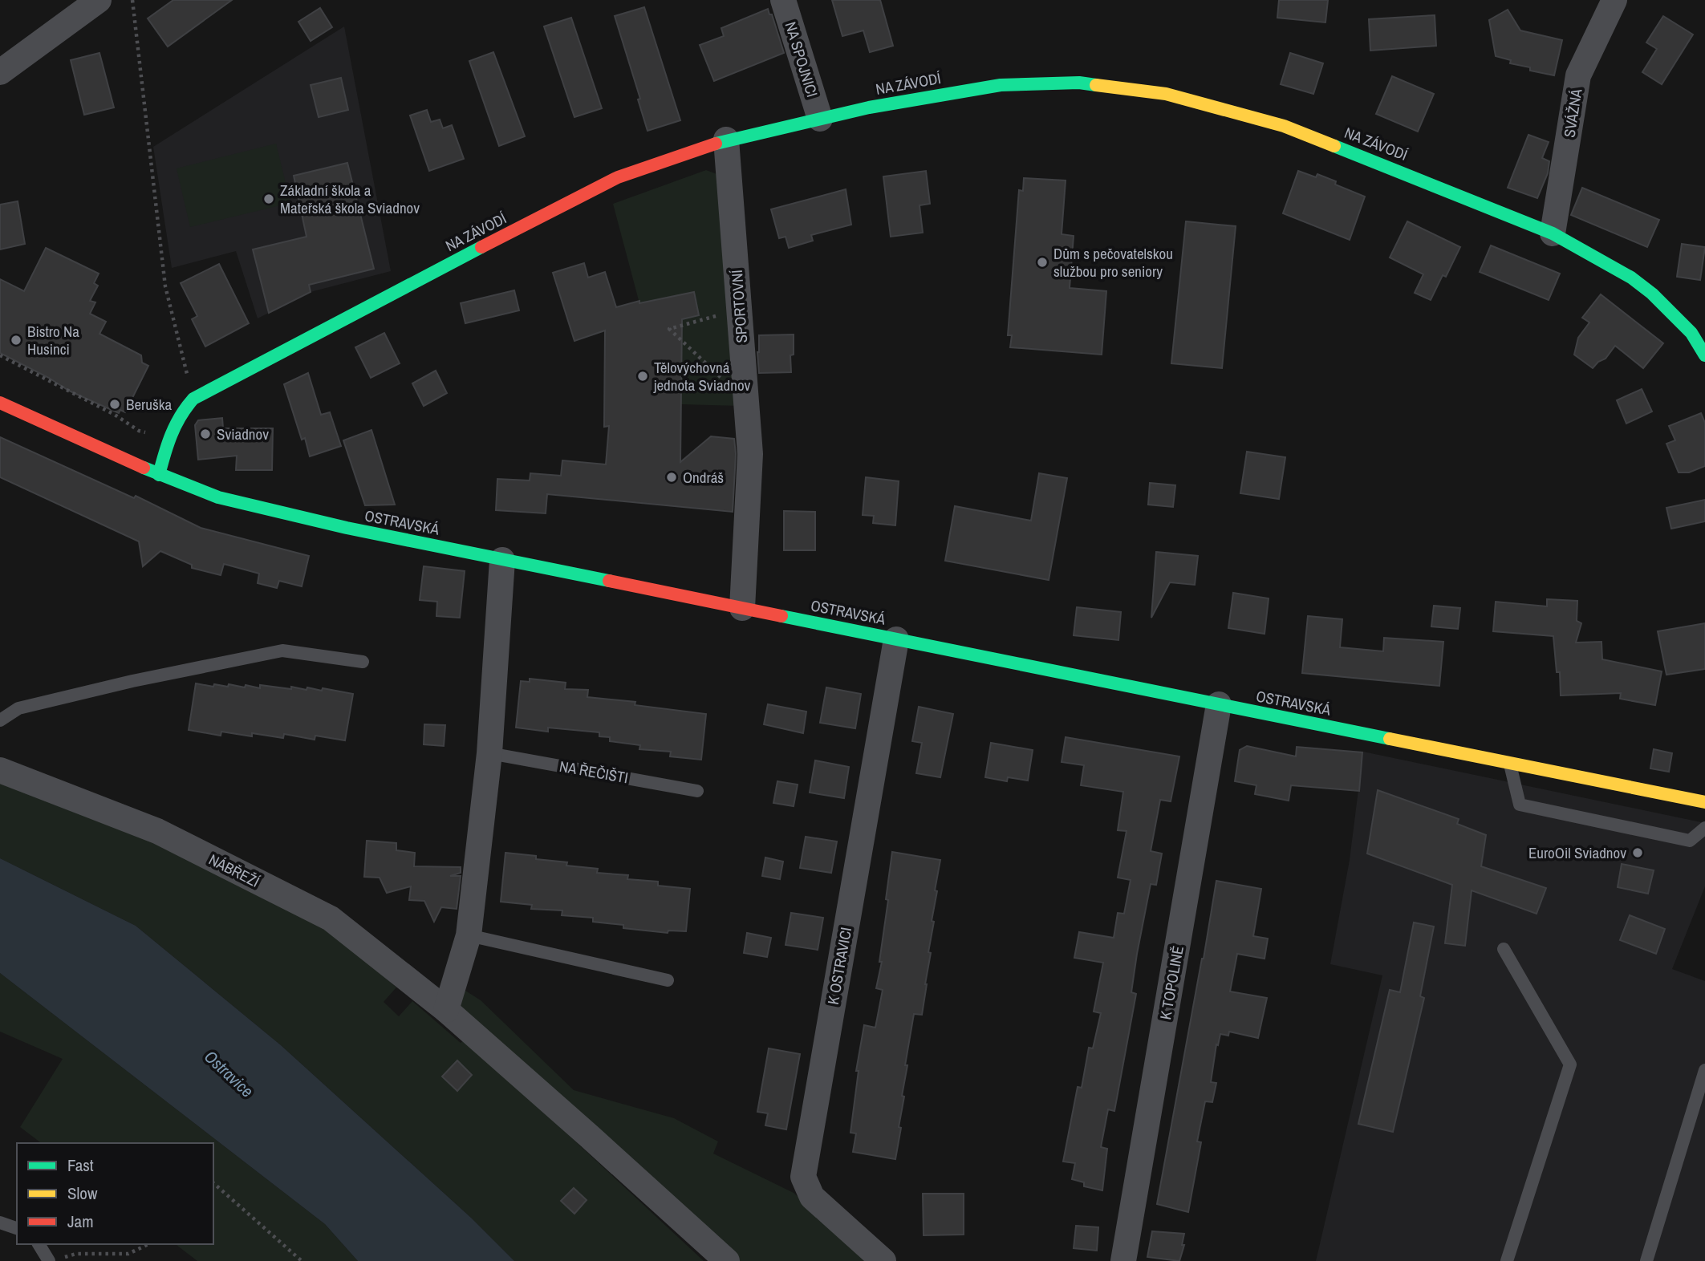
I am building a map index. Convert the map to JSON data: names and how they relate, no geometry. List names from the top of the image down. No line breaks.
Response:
{"streets":{"street":["NA SPOJNICI","NA ZÁVODÍ","SVÁŽNÁ","SPORTOVNÍ","OSTRAVSKÁ","NÁBŘEŽÍ","K OSTRAVICI","K TOPOLINĚ"],"lane":["NA ŘEČIŠTI"]},"crossings":[["NA SPOJNICI","NA ZÁVODÍ"],["NA ZÁVODÍ","SVÁŽNÁ"],["NA ZÁVODÍ","SPORTOVNÍ"],["NA ZÁVODÍ","OSTRAVSKÁ"],["SPORTOVNÍ","OSTRAVSKÁ"],["OSTRAVSKÁ","K OSTRAVICI"],["OSTRAVSKÁ","K TOPOLINĚ"]],"water":["Ostravice"],"places":["Základní škola a Mateřská škola Sviadnov","Dům s pečovatelskou službou pro seniory","Bistro Na Husinci","Tělovýchovná jednota Sviadnov","Beruška","Sviadnov","Ondráš","EuroOil Sviadnov"],"legend":["Fast","Slow","Jam"]}
